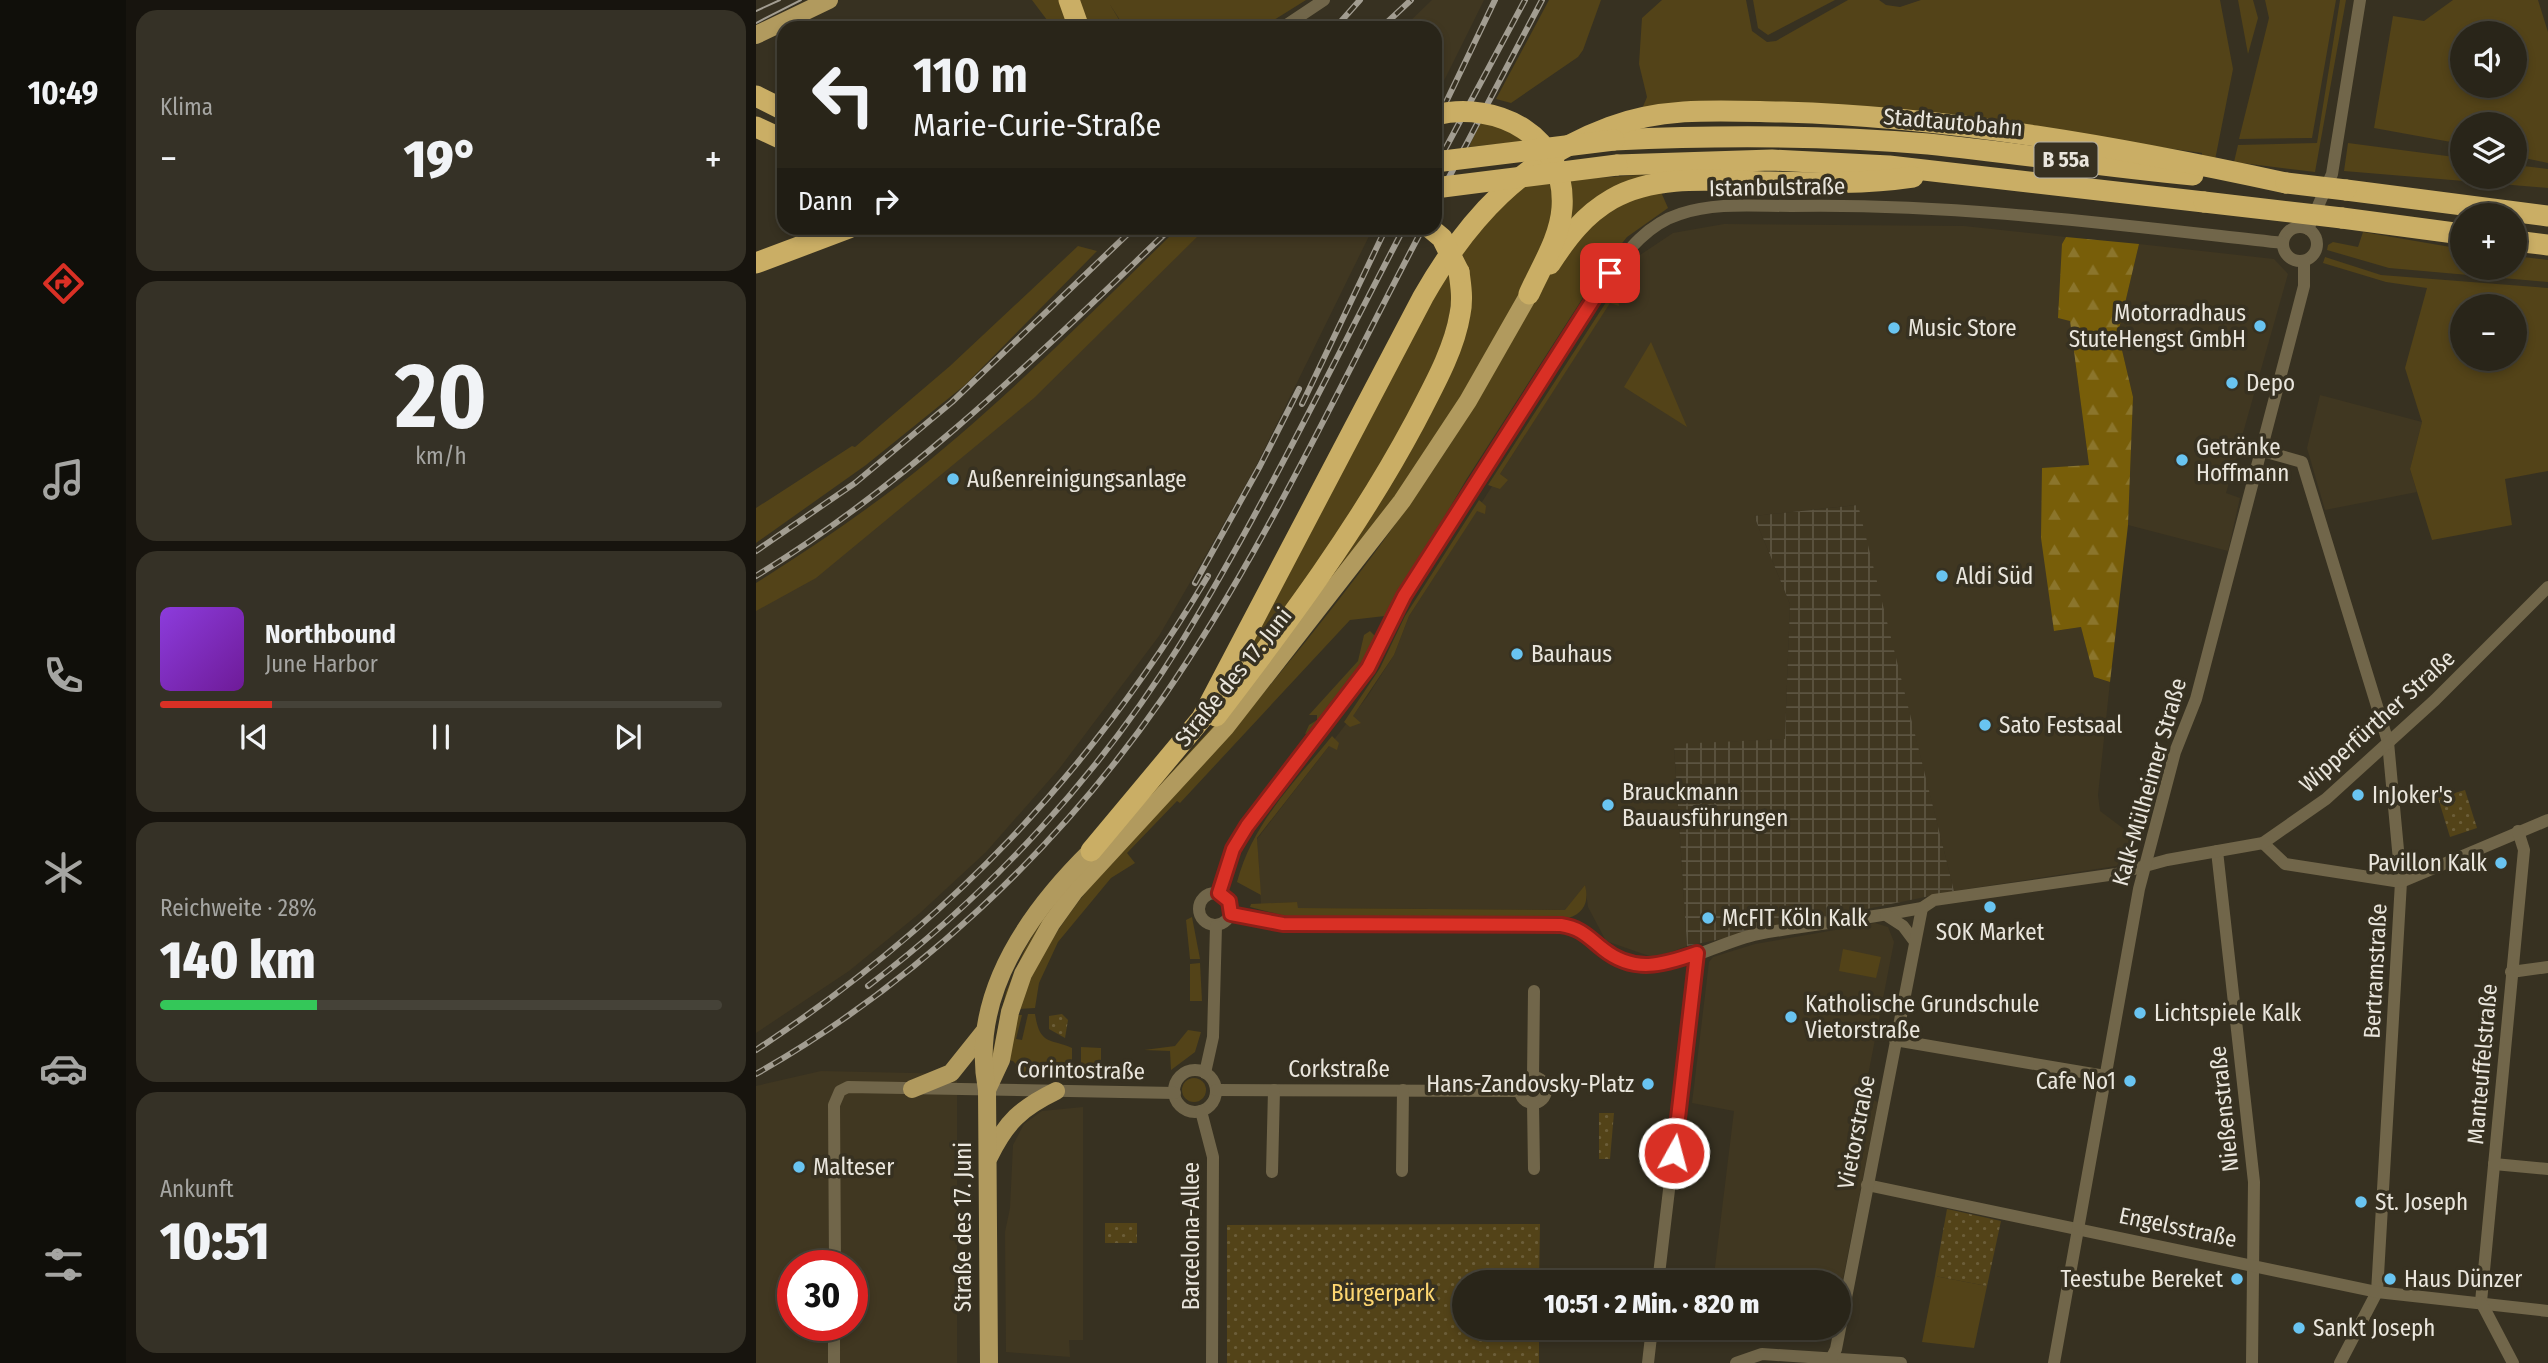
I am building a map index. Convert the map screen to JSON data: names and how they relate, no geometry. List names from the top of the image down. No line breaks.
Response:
{"streets":{"highway":["Stadtautobahn","B 55a"],"main road":["Straße des 17. Juni"],"street":["Istanbulstraße","Wipperfürther Straße","Kalk-Mülheimer Straße","Bertramstraße","Manteuffelstraße","Corkstraße","Corintostraße","Nießenstraße","Vietorstraße","Engelsstraße","Barcelona-Allee"]},"crossings":[["Istanbulstraße","Wipperfürther Straße"],["Istanbulstraße","Kalk-Mülheimer Straße"],["Straße des 17. Juni","Corintostraße"],["Wipperfürther Straße","Kalk-Mülheimer Straße"],["Wipperfürther Straße","Bertramstraße"],["Wipperfürther Straße","Nießenstraße"],["Wipperfürther Straße","Vietorstraße"],["Kalk-Mülheimer Straße","Bertramstraße"],["Kalk-Mülheimer Straße","Engelsstraße"],["Bertramstraße","Engelsstraße"],["Manteuffelstraße","Engelsstraße"],["Corkstraße","Corintostraße"],["Corkstraße","Barcelona-Allee"],["Corintostraße","Barcelona-Allee"],["Nießenstraße","Engelsstraße"],["Vietorstraße","Engelsstraße"]],"parks":["Bürgerpark"],"places":["Motorradhaus StuteHengst GmbH","Music Store","Depo","Getränke Hoffmann","Außenreinigungsanlage","Aldi Süd","Bauhaus","Sato Festsaal","InJoker's","Brauckmann Bauausführungen","Pavillon Kalk","SOK Market","McFIT Köln Kalk","Lichtspiele Kalk","Katholische Grundschule Vietorstraße","Cafe No1","Hans-Zandovsky-Platz","Malteser","St. Joseph","Teestube Bereket","Haus Dünzer","Sankt Joseph"],"page":{"tabs":"10:49","tile":["Klima",["20","km/h"],["Reichweite · 28%","140 km"],["Ankunft","10:51"]],"map_buttons":["+","−"],"turn":["110 m","Marie-Curie-Straße"],"heat":["−","19°","+"],"then":"Dann","song":["Northbound","June Harbor"],"limit":"30","trip":"10:51 · 2 Min. · 820 m"}}
